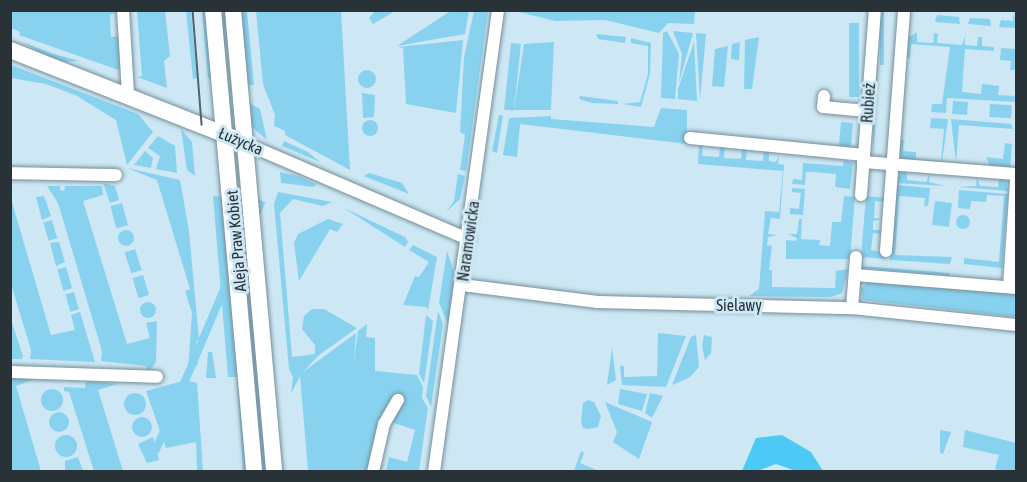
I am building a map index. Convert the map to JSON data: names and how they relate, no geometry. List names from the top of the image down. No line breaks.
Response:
{"streets":{"street":["Rubież","Łużycka","Aleja Praw Kobiet","Naramowicka","Sielawy"]},"crossings":[["Łużycka","Aleja Praw Kobiet"],["Łużycka","Naramowicka"],["Naramowicka","Sielawy"]]}
